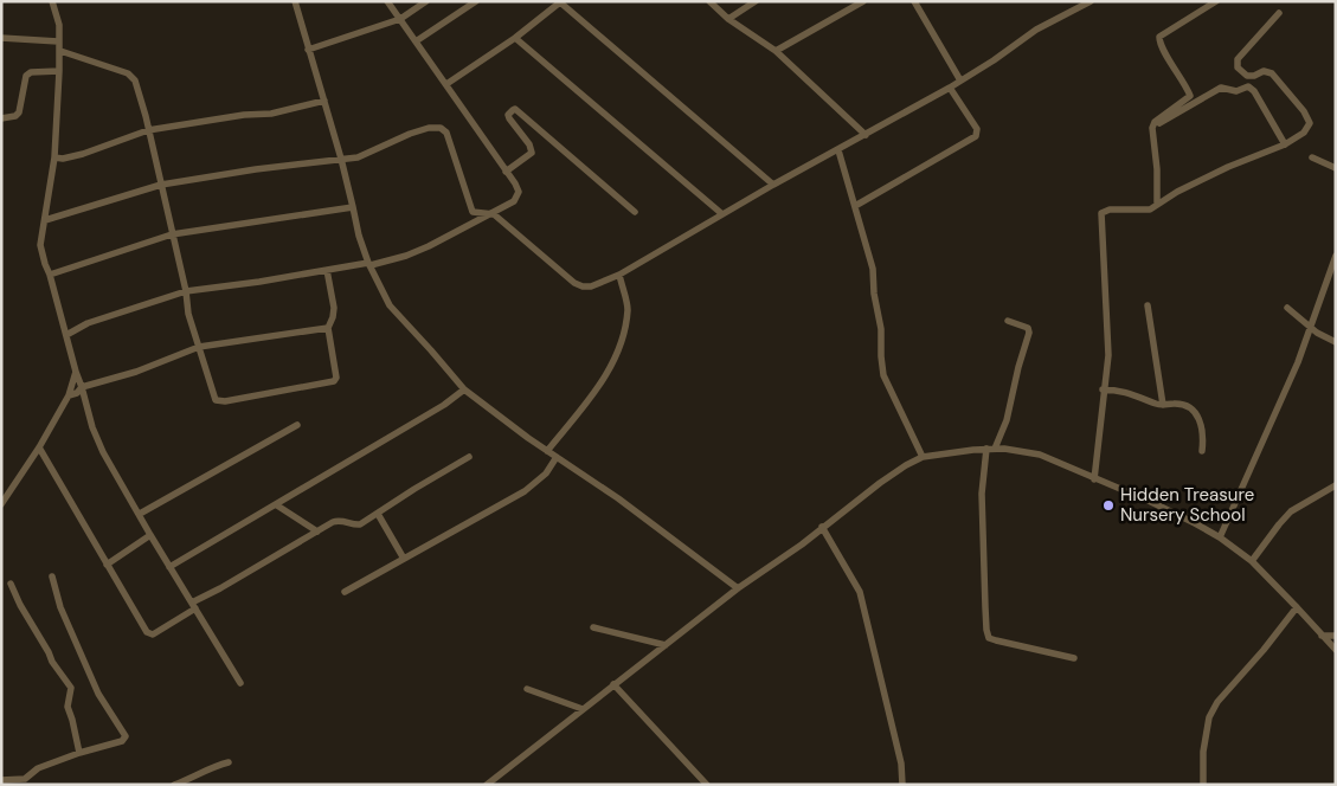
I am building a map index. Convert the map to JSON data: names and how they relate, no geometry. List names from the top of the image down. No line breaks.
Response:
{"places":["Hidden Treasure Nursery School"]}
